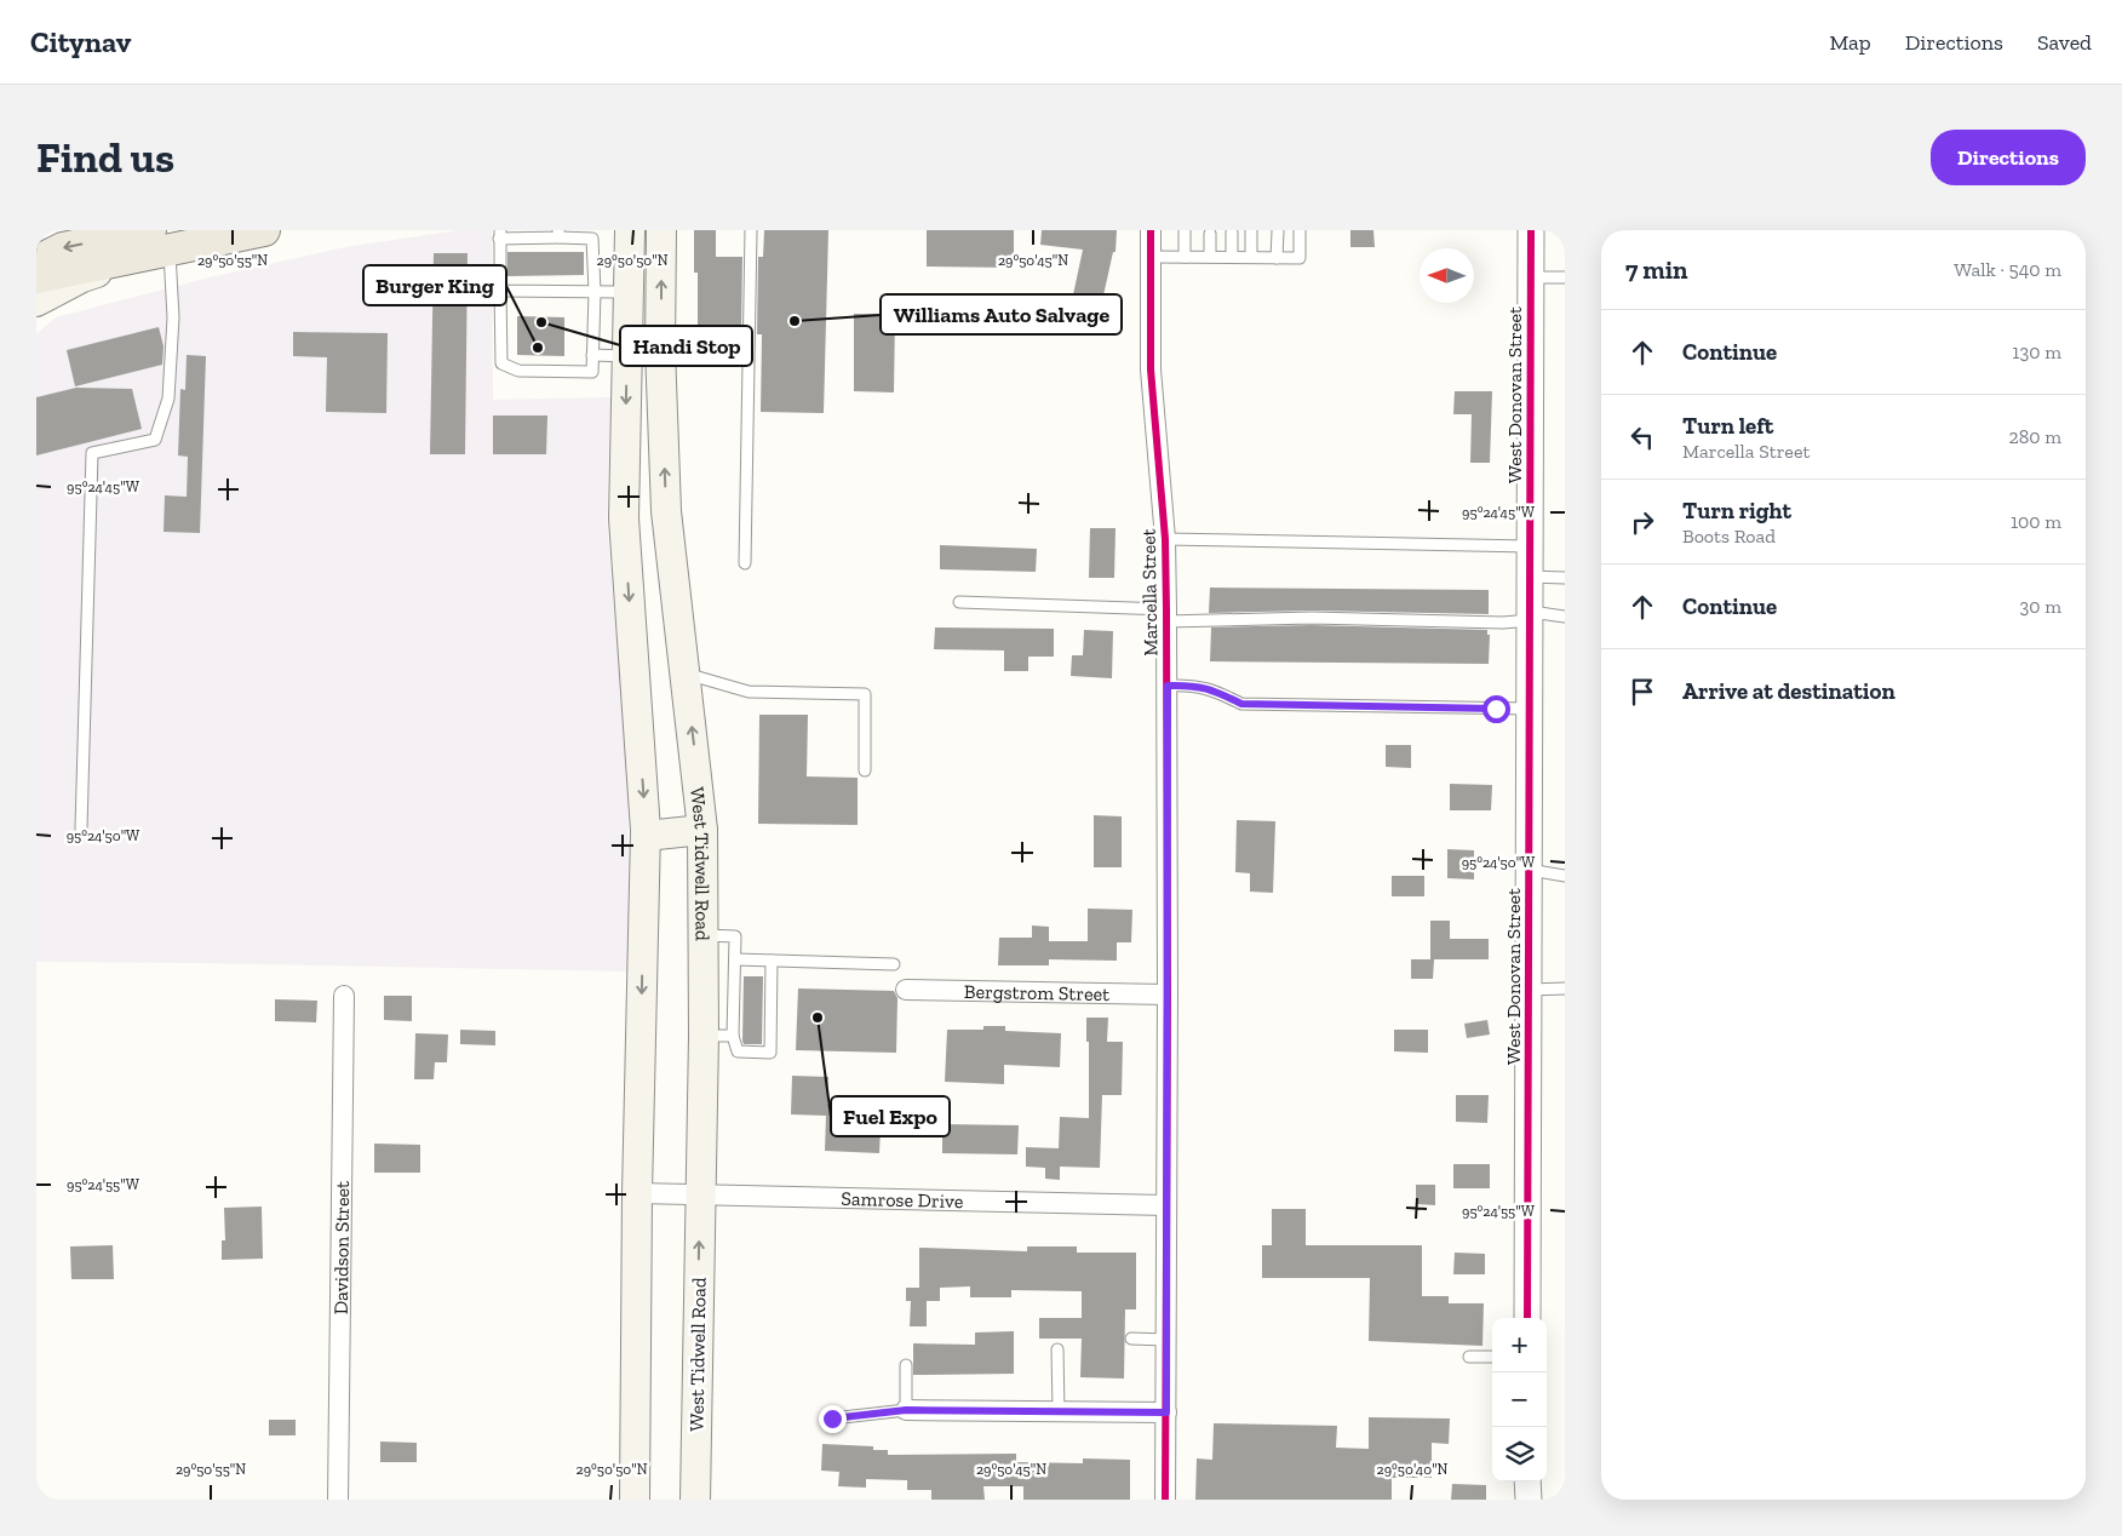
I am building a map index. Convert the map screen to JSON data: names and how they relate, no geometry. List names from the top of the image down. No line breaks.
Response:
{"streets":{"main road":["West Tidwell Road"],"street":["West Donovan Street","Marcella Street","Bergstrom Street","Samrose Drive","Davidson Street"]},"crossings":[["Marcella Street","Bergstrom Street"],["Marcella Street","Samrose Drive"],["West Tidwell Road","Samrose Drive"]],"places":["Williams Auto Salvage","Handi Stop","Burger King","Fuel Expo"],"north":"left","page":{"header":"Citynav","nav":["Map","Directions","Saved"],"buttons":"Directions","title":"Find us","heading":["7 min","Walk · 540 m"],"list":[["Continue","130 m"],["Turn left","Marcella Street","280 m"],["Turn right","Boots Road","100 m"],["Continue","30 m"],"Arrive at destination"],"map_buttons":["+","−"]},"coordinates":["29°50'55\"N","29°50'50\"N","29°50'45\"N","95°24'45\"W","95°24'50\"W","95°24'55\"W","29°50'40\"N"]}
